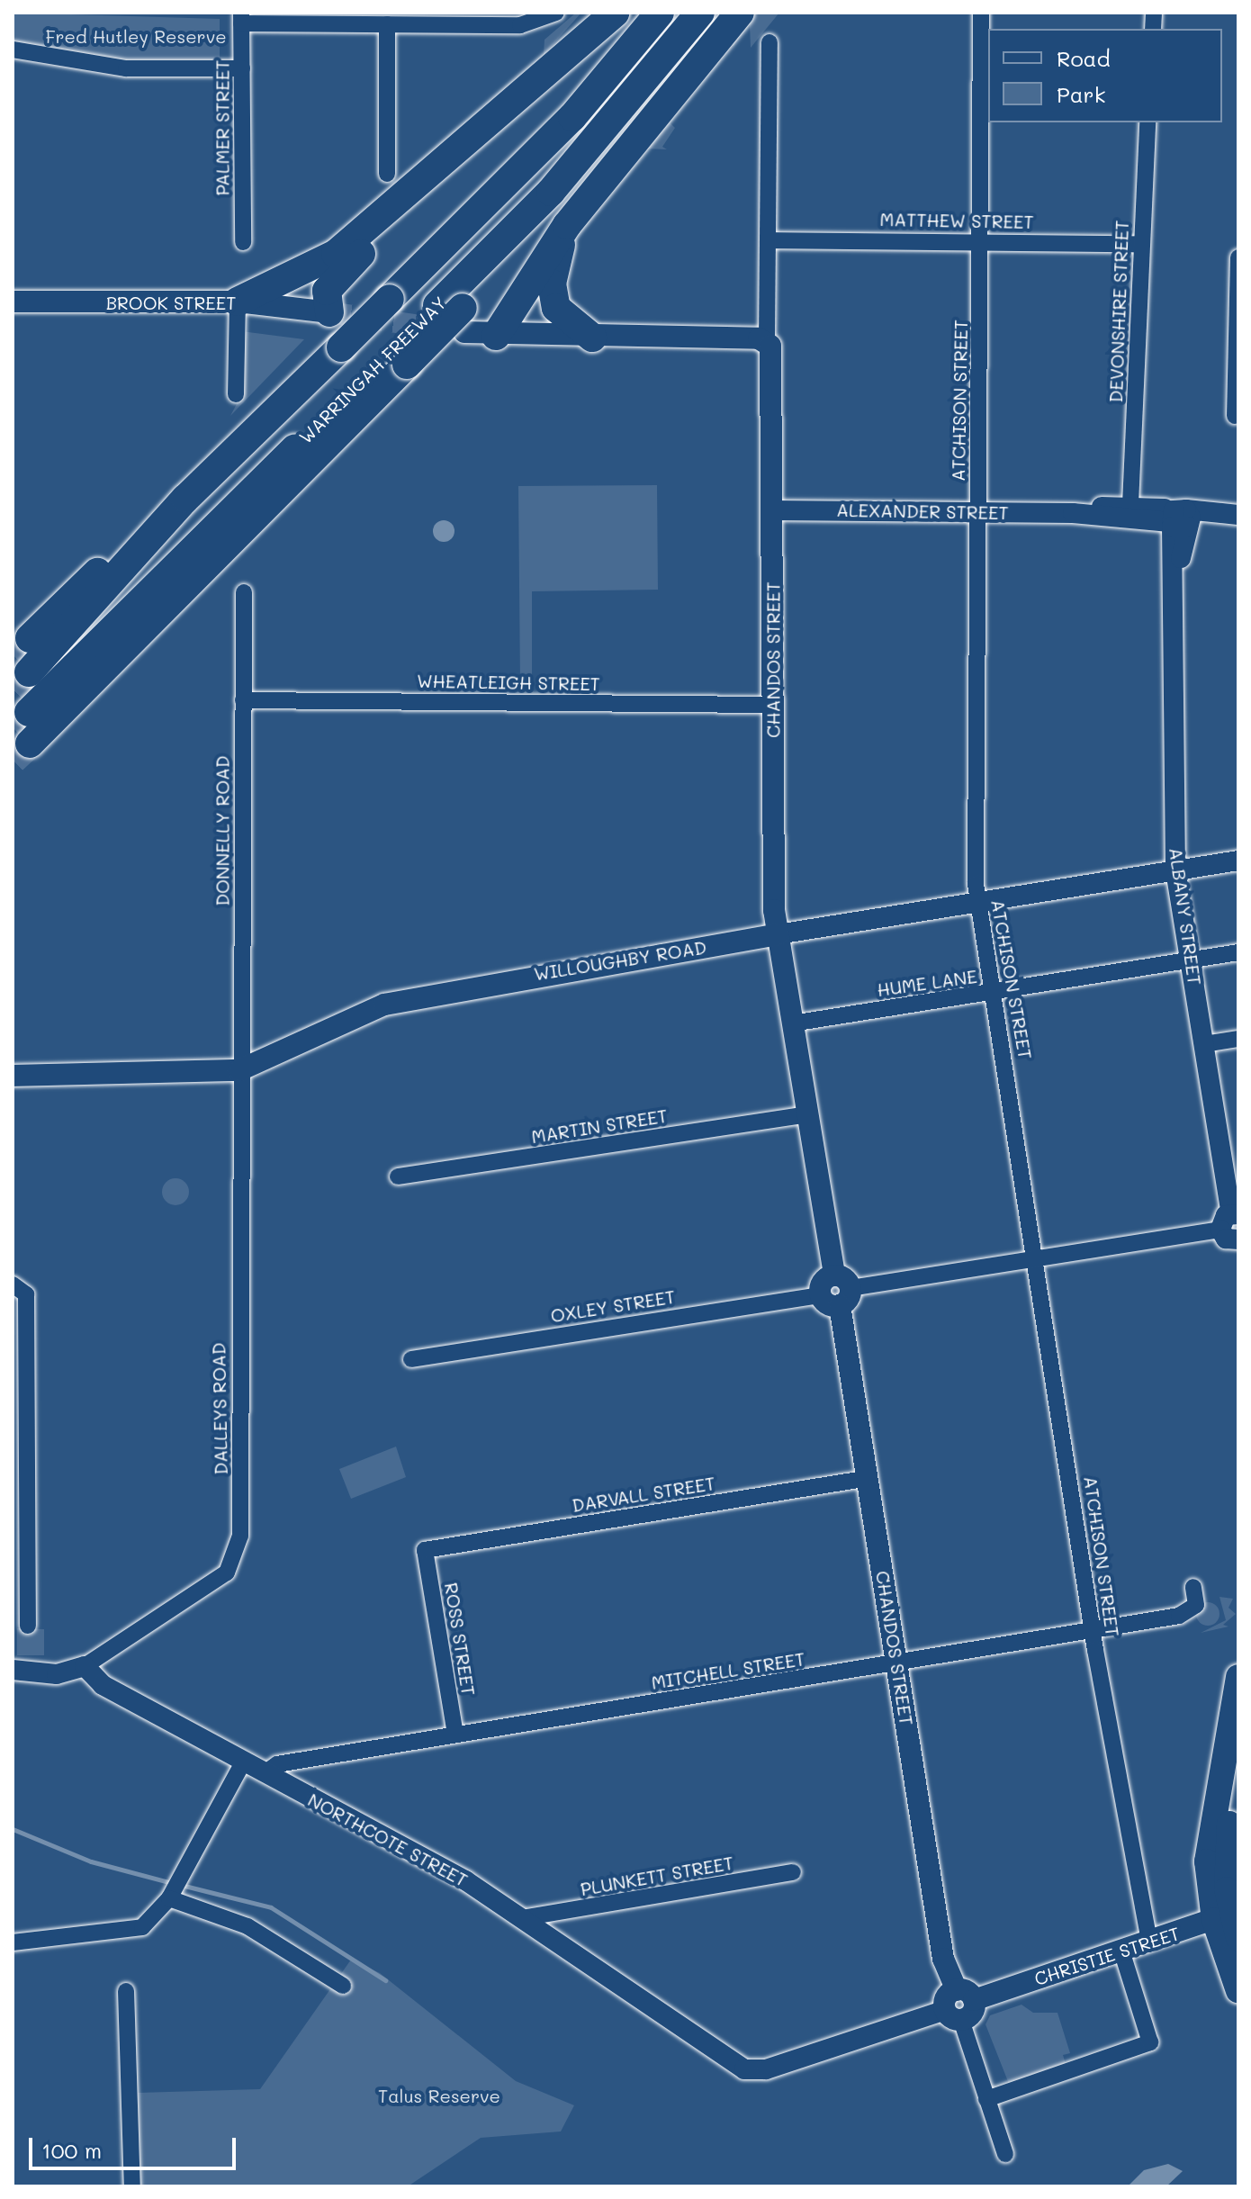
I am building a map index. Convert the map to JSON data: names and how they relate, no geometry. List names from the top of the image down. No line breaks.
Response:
{"streets":{"highway":["WARRINGAH FREEWAY"],"main road":["BROOK STREET","CHANDOS STREET","WILLOUGHBY ROAD","CHRISTIE STREET"],"street":["PALMER STREET","MATTHEW STREET","DEVONSHIRE STREET","ATCHISON STREET","ALEXANDER STREET","WHEATLEIGH STREET","DONNELLY ROAD","ALBANY STREET","HUME LANE","MARTIN STREET","OXLEY STREET","DALLEYS ROAD","DARVALL STREET","ROSS STREET","MITCHELL STREET","NORTHCOTE STREET","PLUNKETT STREET"]},"crossings":[["MATTHEW STREET","DEVONSHIRE STREET"],["MATTHEW STREET","ATCHISON STREET"],["MATTHEW STREET","CHANDOS STREET"],["DEVONSHIRE STREET","ALEXANDER STREET"],["ATCHISON STREET","ALEXANDER STREET"],["ATCHISON STREET","WILLOUGHBY ROAD"],["ATCHISON STREET","HUME LANE"],["ATCHISON STREET","OXLEY STREET"],["ATCHISON STREET","MITCHELL STREET"],["ATCHISON STREET","CHRISTIE STREET"],["ALEXANDER STREET","CHANDOS STREET"],["ALEXANDER STREET","ALBANY STREET"],["CHANDOS STREET","WHEATLEIGH STREET"],["CHANDOS STREET","WILLOUGHBY ROAD"],["CHANDOS STREET","HUME LANE"],["CHANDOS STREET","MARTIN STREET"],["CHANDOS STREET","OXLEY STREET"],["CHANDOS STREET","DARVALL STREET"],["CHANDOS STREET","MITCHELL STREET"],["CHANDOS STREET","CHRISTIE STREET"],["WHEATLEIGH STREET","DONNELLY ROAD"],["DONNELLY ROAD","WILLOUGHBY ROAD"],["DONNELLY ROAD","DALLEYS ROAD"],["ALBANY STREET","WILLOUGHBY ROAD"],["ALBANY STREET","HUME LANE"],["ALBANY STREET","OXLEY STREET"],["WILLOUGHBY ROAD","DALLEYS ROAD"],["DALLEYS ROAD","NORTHCOTE STREET"],["DARVALL STREET","ROSS STREET"],["ROSS STREET","MITCHELL STREET"],["MITCHELL STREET","NORTHCOTE STREET"],["NORTHCOTE STREET","PLUNKETT STREET"]],"parks":["Fred Hutley Reserve","Talus Reserve"],"legend":["Road","Park"],"scale_bar":"100 m"}
